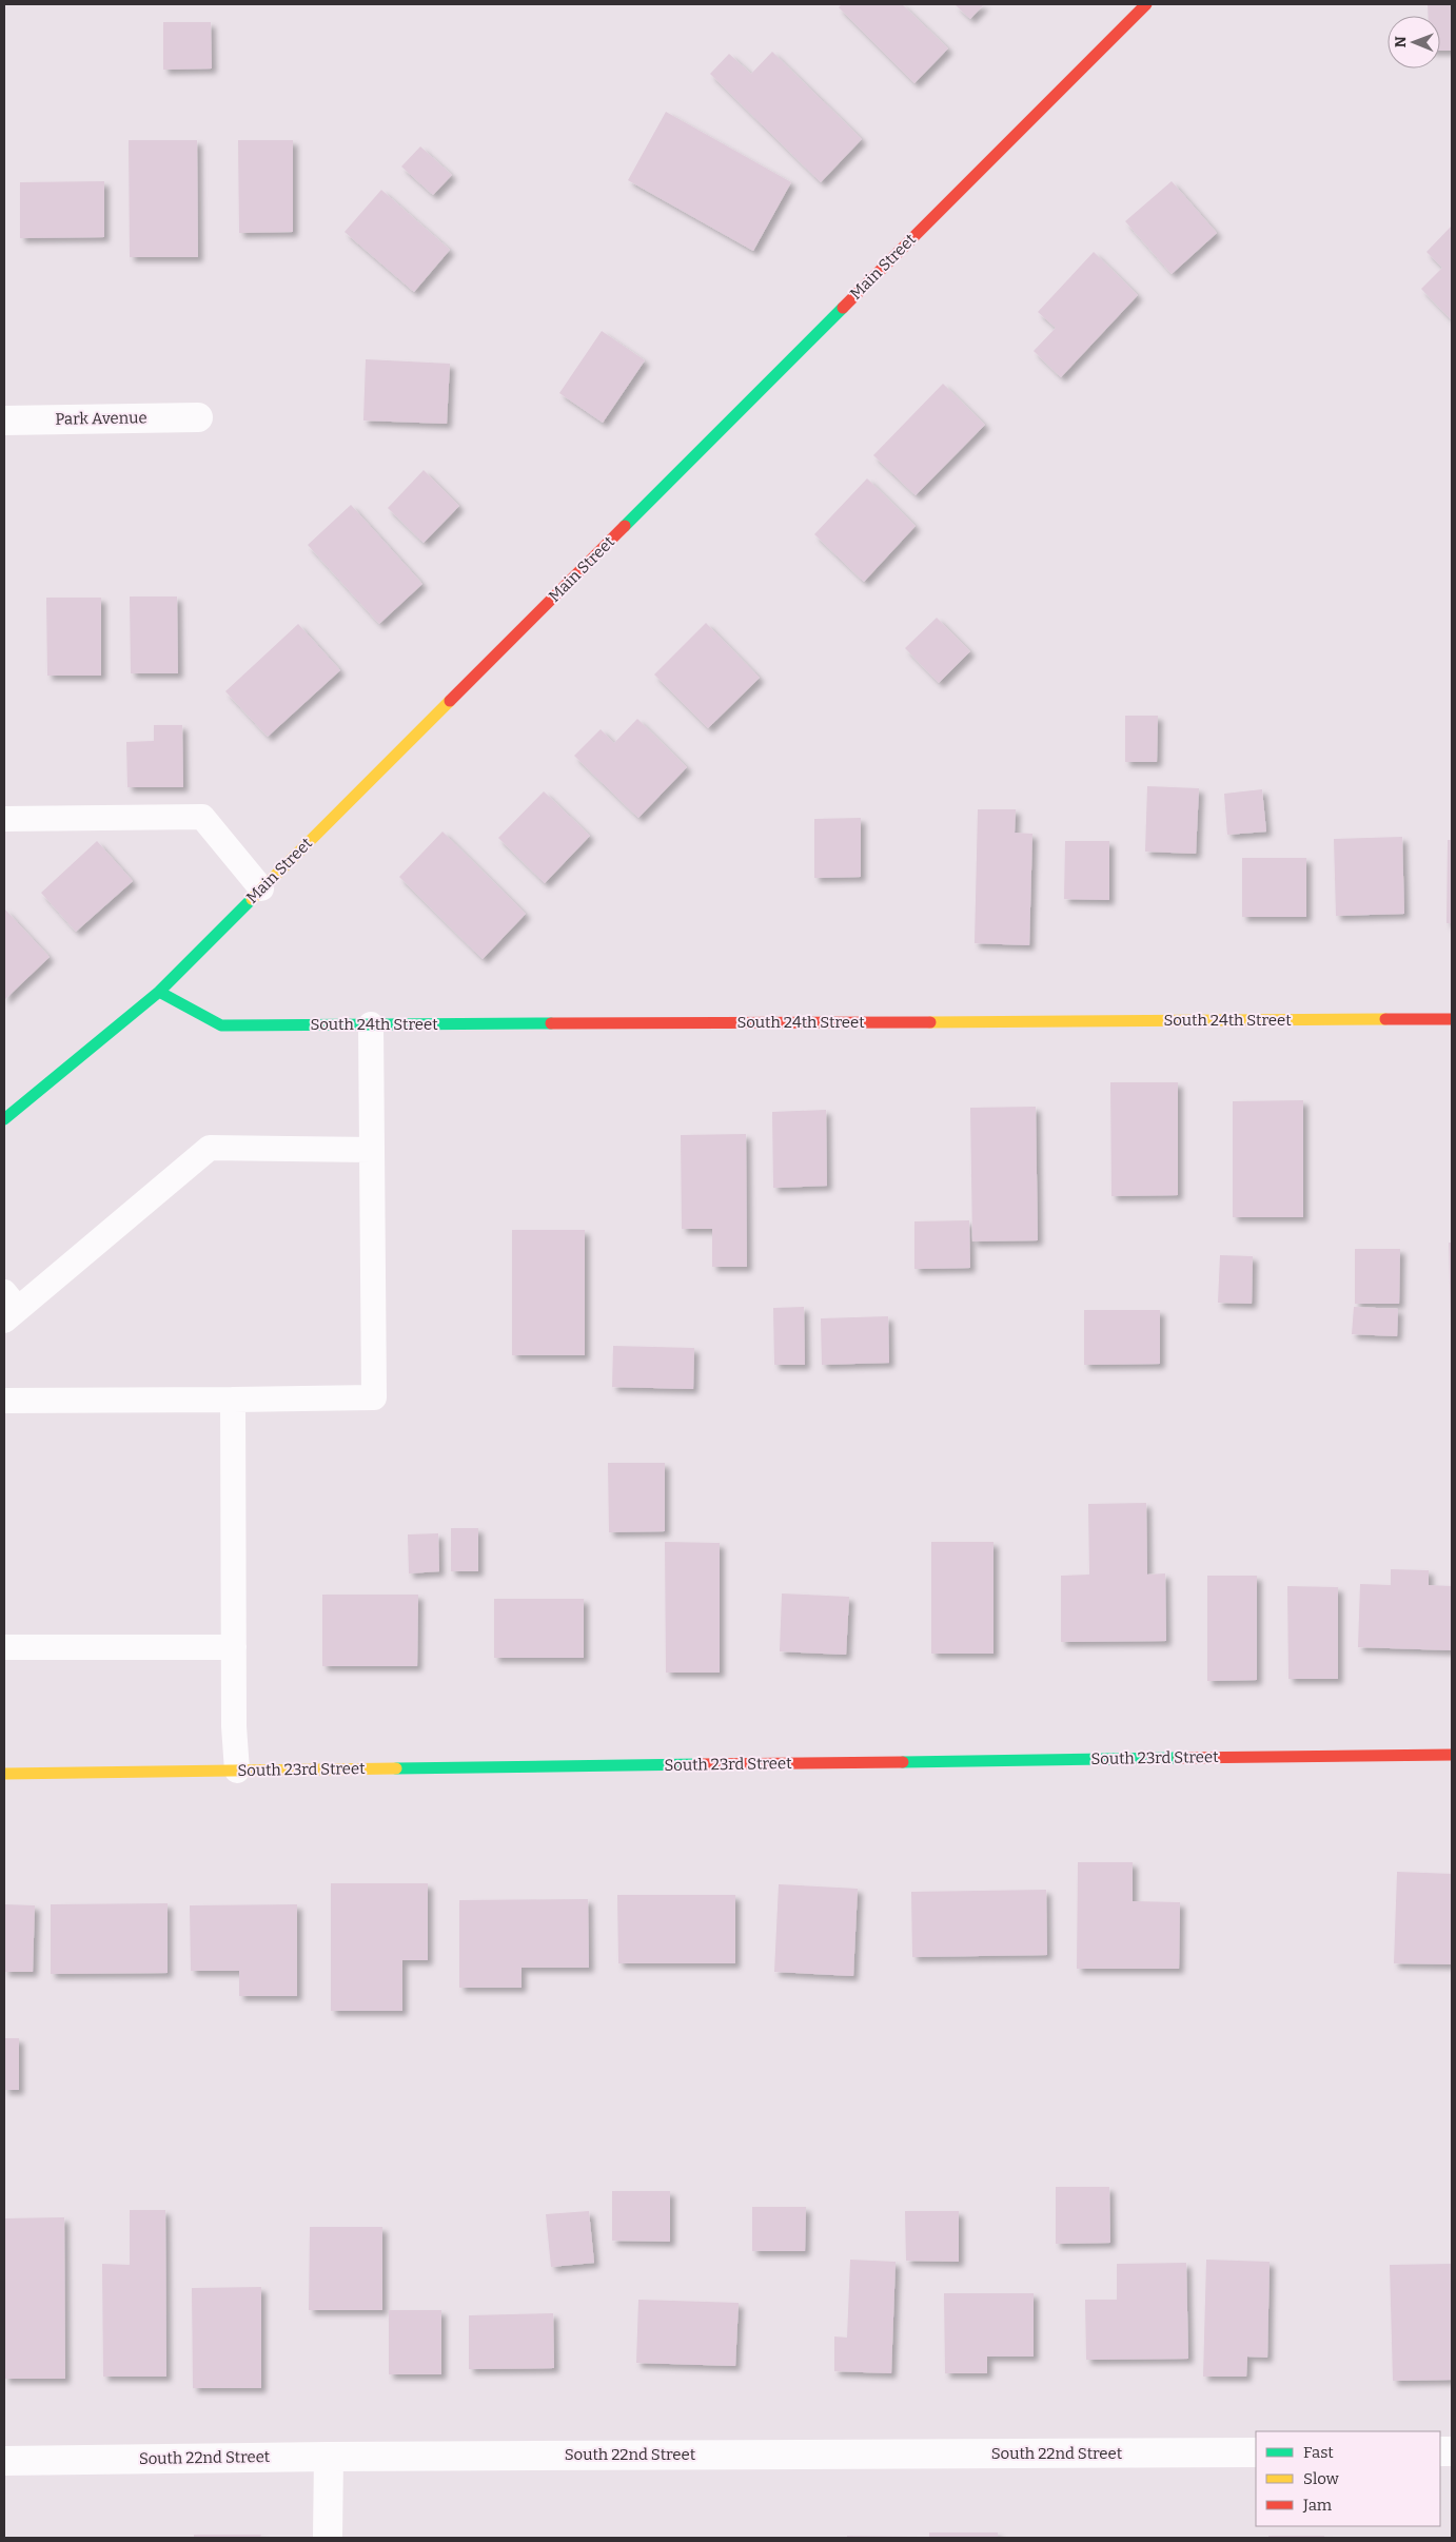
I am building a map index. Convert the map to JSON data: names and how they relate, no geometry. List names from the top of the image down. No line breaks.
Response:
{"streets":{"street":["Main Street","Park Avenue","South 24th Street","South 23rd Street","South 22nd Street"]},"crossings":[["Main Street","South 24th Street"]],"legend":["Fast","Slow","Jam"],"north":"left"}
